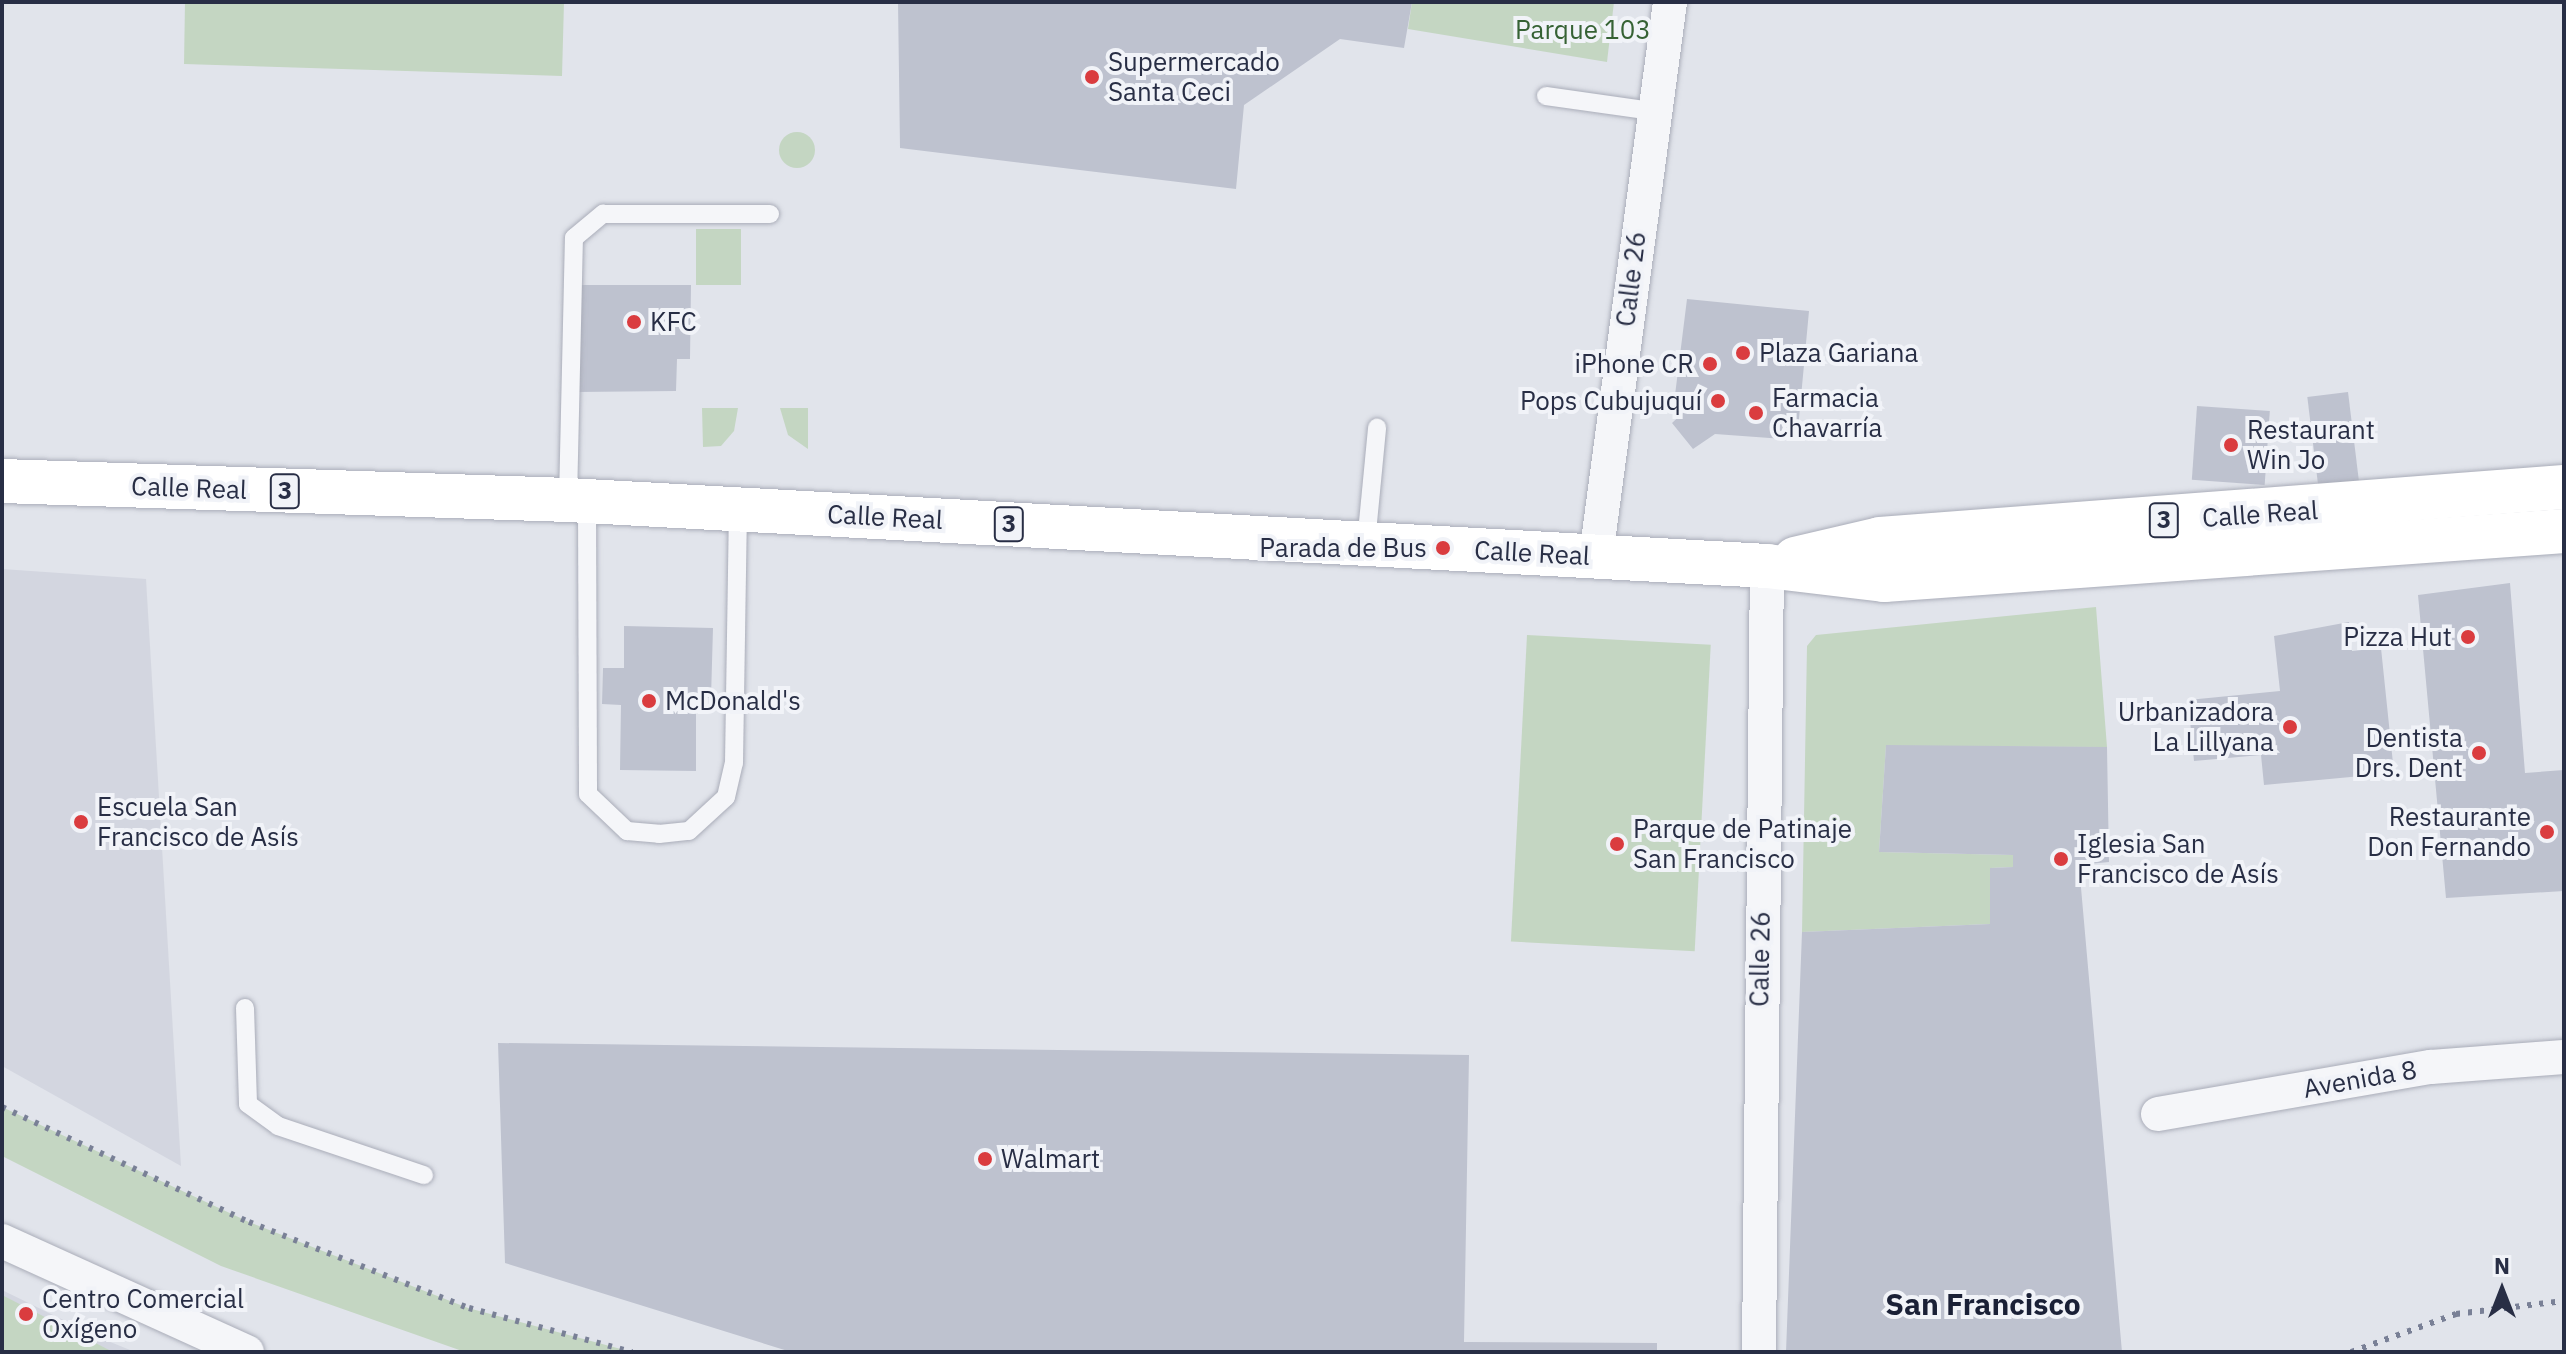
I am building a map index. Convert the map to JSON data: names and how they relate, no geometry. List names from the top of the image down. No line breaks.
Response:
{"streets":{"main road":["Calle Real","3"],"street":["Calle 26","Avenida 8"]},"crossings":[["Calle 26","Calle Real"]],"districts":["San Francisco"],"parks":["Parque 103"],"places":["Supermercado Santa Ceci","KFC","Plaza Gariana","iPhone CR","Pops Cubujuquí","Farmacia Chavarría","Restaurant Win Jo","Parada de Bus","Pizza Hut","McDonald's","Urbanizadora La Lillyana","Dentista Drs. Dent","Escuela San Francisco de Asís","Restaurante Don Fernando","Parque de Patinaje San Francisco","Iglesia San Francisco de Asís","Walmart","Centro Comercial Oxígeno"],"north":"top"}
